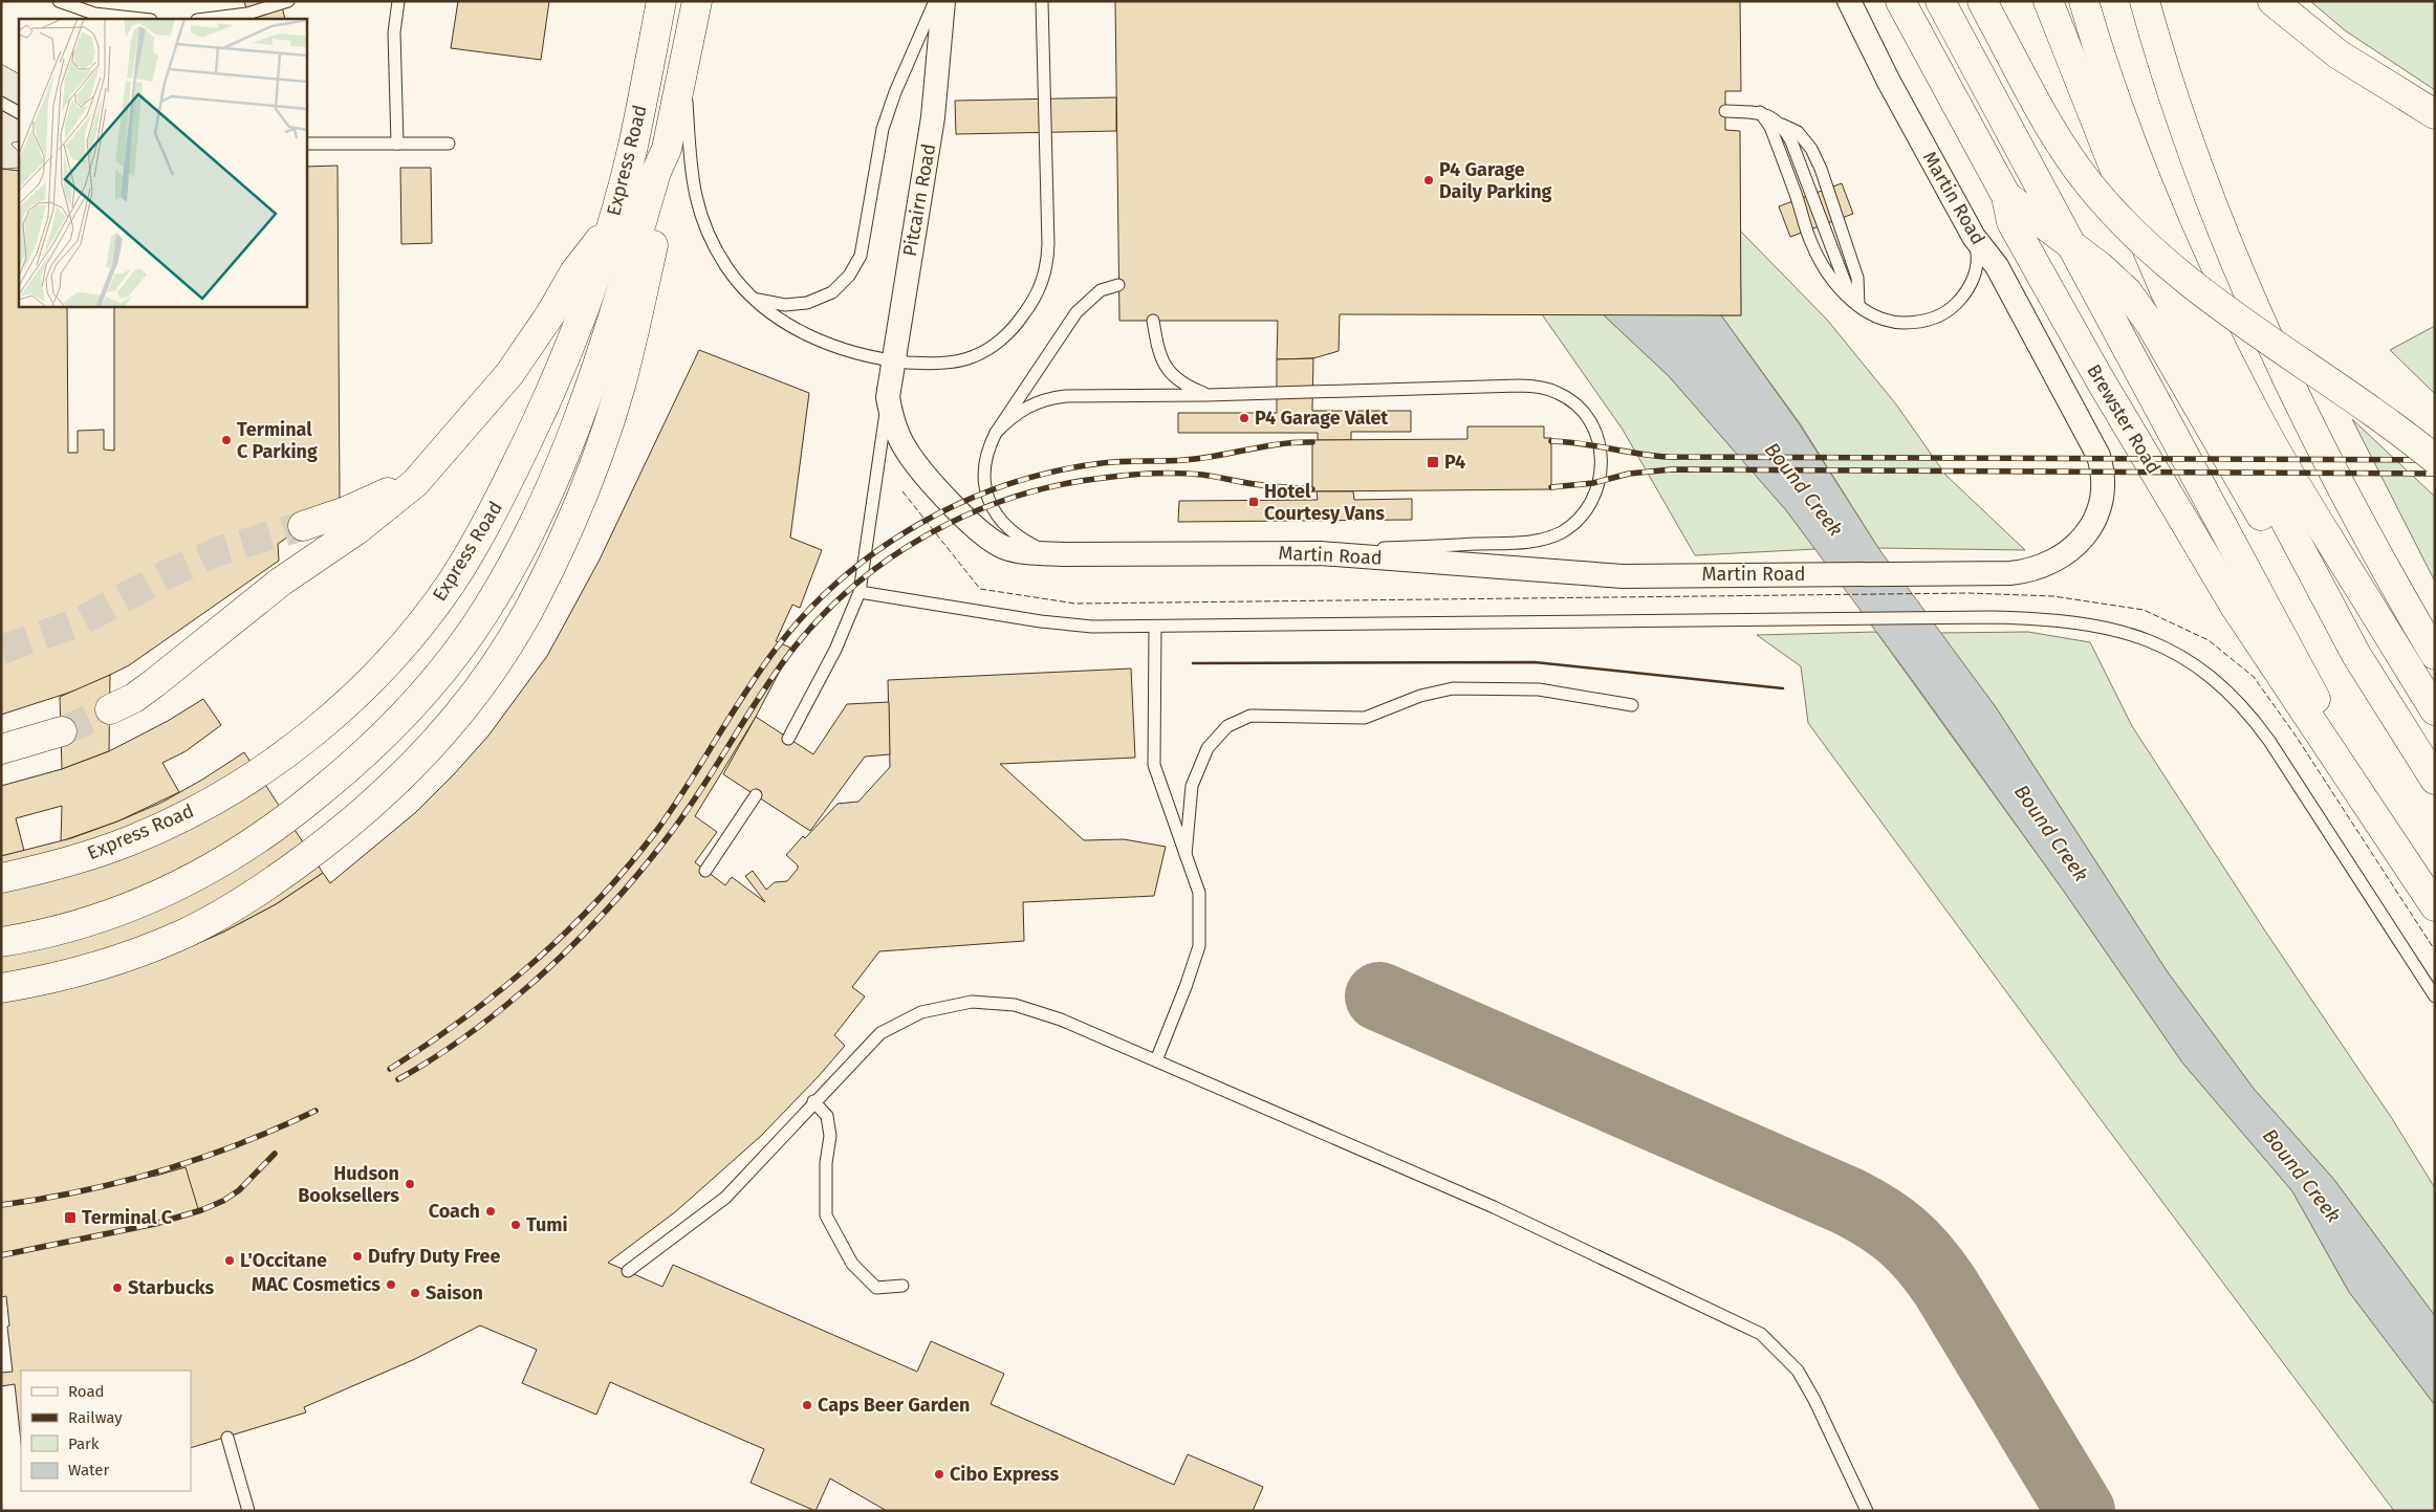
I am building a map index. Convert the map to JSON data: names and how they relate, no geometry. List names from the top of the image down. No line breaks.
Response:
{"streets":{"main road":["Express Road","Brewster Road"],"street":["Martin Road","Pitcairn Road"]},"crossings":[["Martin Road","Pitcairn Road"]],"water":["Bound Creek"],"places":{"other":["P4 Garage Daily Parking","P4 Garage Valet","Terminal C Parking","Hudson Booksellers","Coach","Tumi","Dufry Duty Free","L'Occitane","MAC Cosmetics","Starbucks","Saison","Caps Beer Garden","Cibo Express"],"transit":["P4","Hotel Courtesy Vans","Terminal C"]},"legend":["Road","Railway","Park","Water"]}
